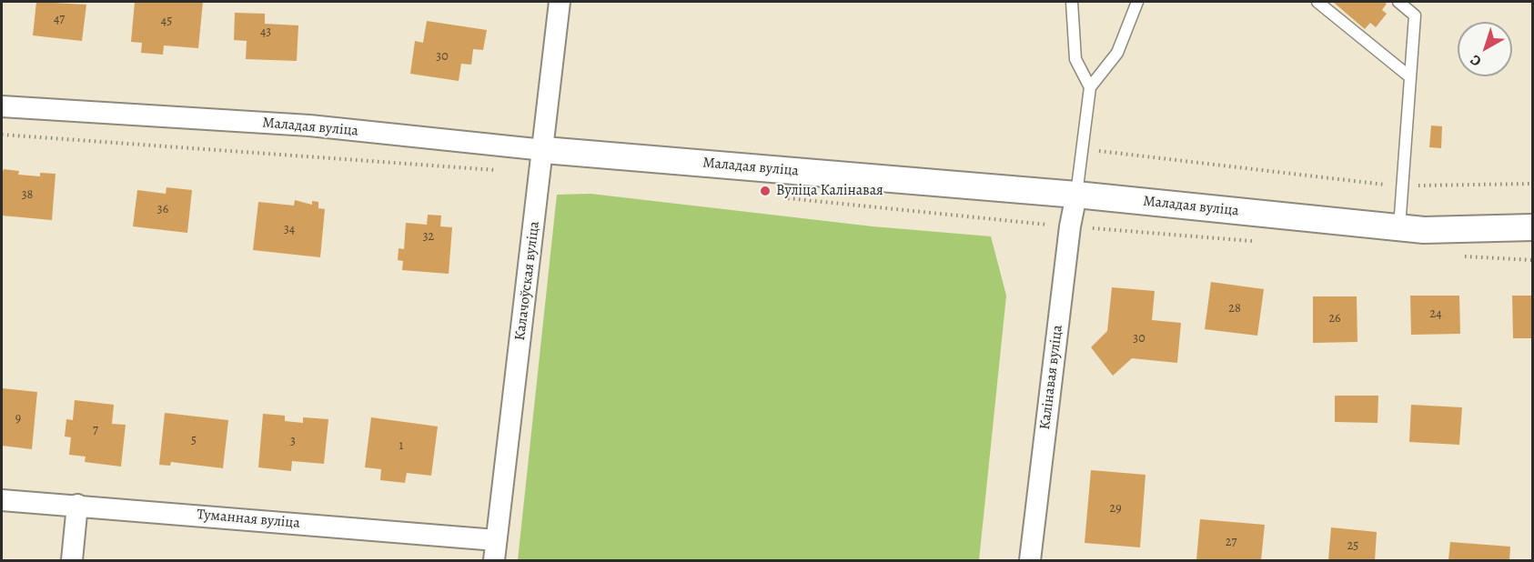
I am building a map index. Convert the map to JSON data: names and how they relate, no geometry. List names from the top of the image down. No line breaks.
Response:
{"streets":{"street":["Маладая вуліца","Калачоўская вуліца","Калінавая вуліца","Туманная вуліца"]},"crossings":[["Маладая вуліца","Калачоўская вуліца"],["Маладая вуліца","Калінавая вуліца"],["Калачоўская вуліца","Туманная вуліца"]],"places":["Вуліца Калінавая"],"house_numbers":["47","45","43","30","38","36","34","32","28","24","26","30","9","7","5","3","1","29","27","25"],"north":"bottom left"}
